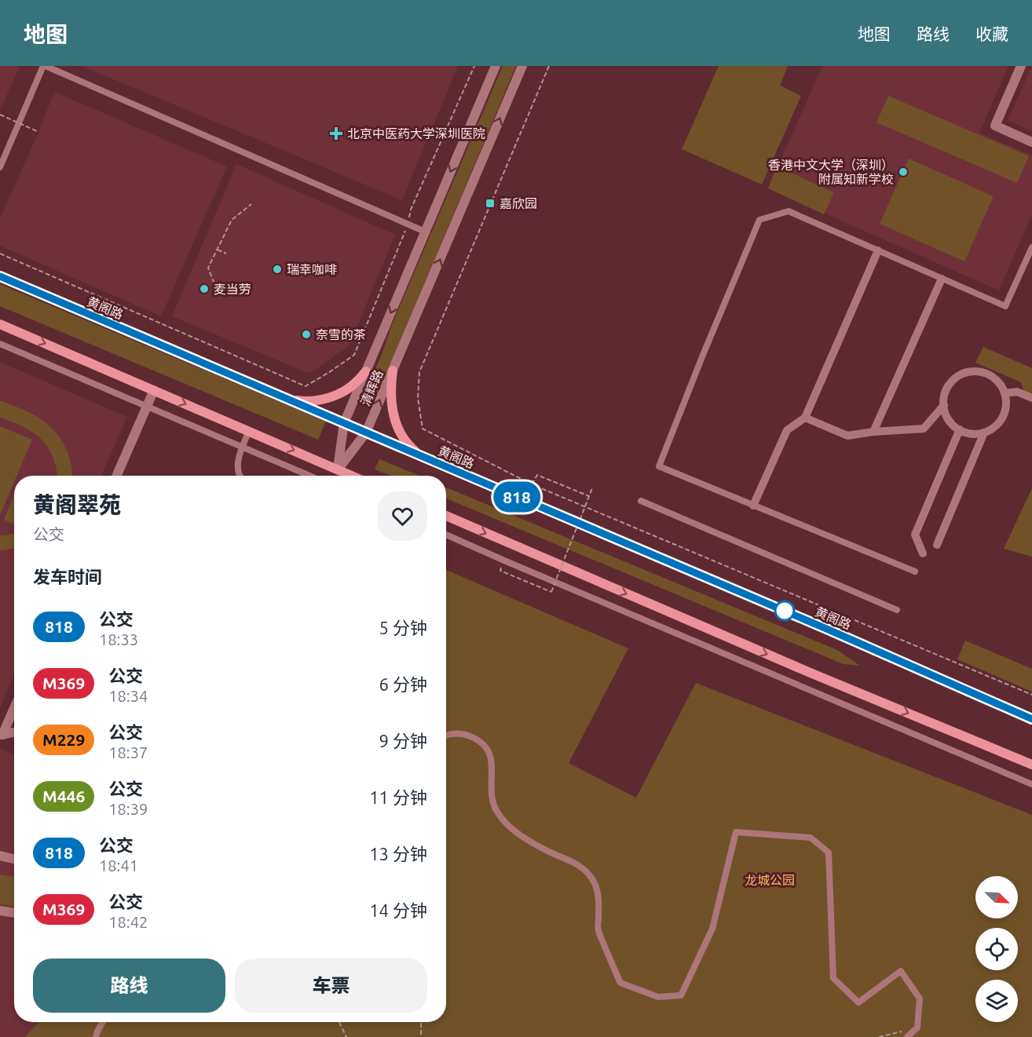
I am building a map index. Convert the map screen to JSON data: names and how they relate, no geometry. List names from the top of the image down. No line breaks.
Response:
{"streets":{"main road":["黄阁路"],"street":["清辉路"]},"crossings":[["黄阁路","清辉路"]],"parks":["龙城公园"],"places":{"health":["北京中医药大学深圳医院"],"other":["香港中文大学（深圳） 附属知新学校","瑞幸咖啡","麦当劳","奈雪的茶"],"transit":["嘉欣园"]},"lines":["bus line 818"],"north":"bottom right","page":{"header":"地图","nav":["地图","路线","收藏"],"on_map":"818","heading":[["黄阁翠苑","公交"],"发车时间"],"list":[{"mark":"818","name":"公交","note":"18:33","value":"5 分钟"},{"mark":"M369","name":"公交","note":"18:34","value":"6 分钟"},{"mark":"M229","name":"公交","note":"18:37","value":"9 分钟"},{"mark":"M446","name":"公交","note":"18:39","value":"11 分钟"},{"mark":"818","name":"公交","note":"18:41","value":"13 分钟"},{"mark":"M369","name":"公交","note":"18:42","value":"14 分钟"}],"buttons":["路线","车票"]}}
